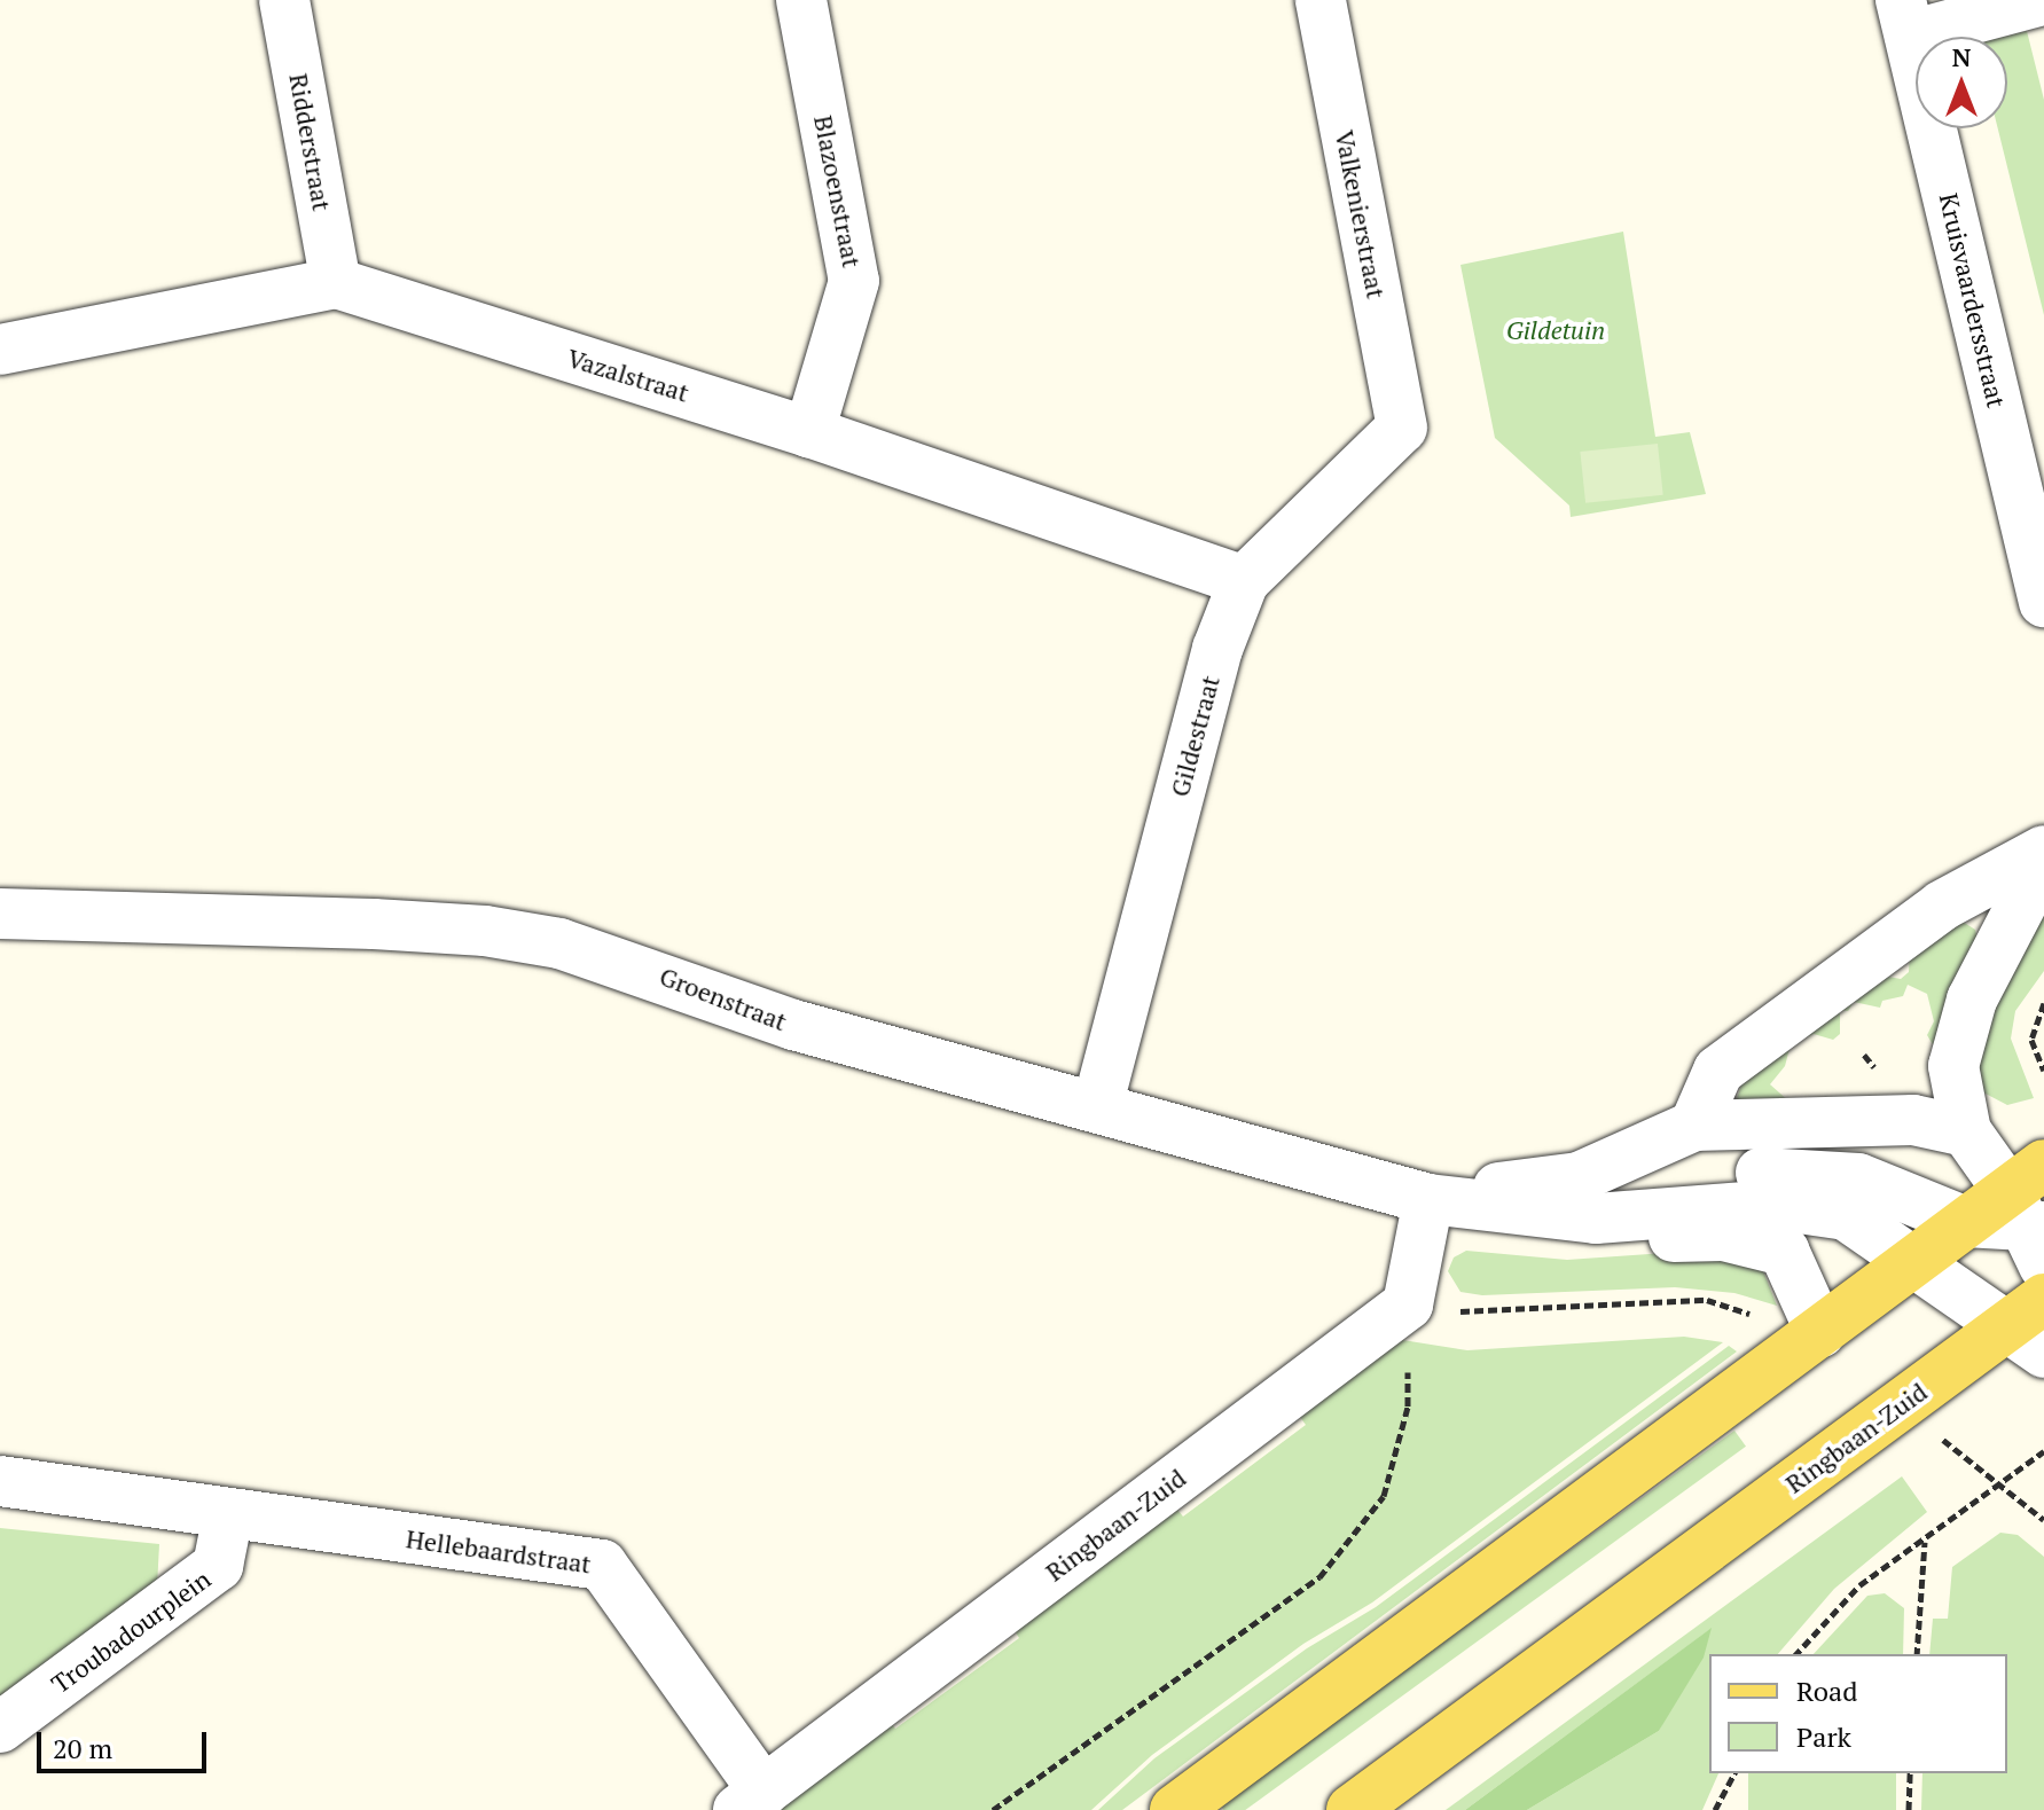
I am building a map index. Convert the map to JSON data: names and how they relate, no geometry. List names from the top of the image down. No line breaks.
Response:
{"streets":{"main road":["Ringbaan-Zuid"],"street":["Ridderstraat","Blazoenstraat","Valkenierstraat","Kruisvaardersstraat","Vazalstraat","Gildestraat","Groenstraat","Hellebaardstraat","Troubadourplein"]},"crossings":[["Ridderstraat","Vazalstraat"],["Blazoenstraat","Vazalstraat"],["Valkenierstraat","Gildestraat"],["Vazalstraat","Gildestraat"],["Gildestraat","Groenstraat"],["Groenstraat","Ringbaan-Zuid"],["Ringbaan-Zuid","Hellebaardstraat"],["Hellebaardstraat","Troubadourplein"]],"parks":["Gildetuin"],"legend":["Road","Park"],"scale_bar":"20 m","north":"top"}
